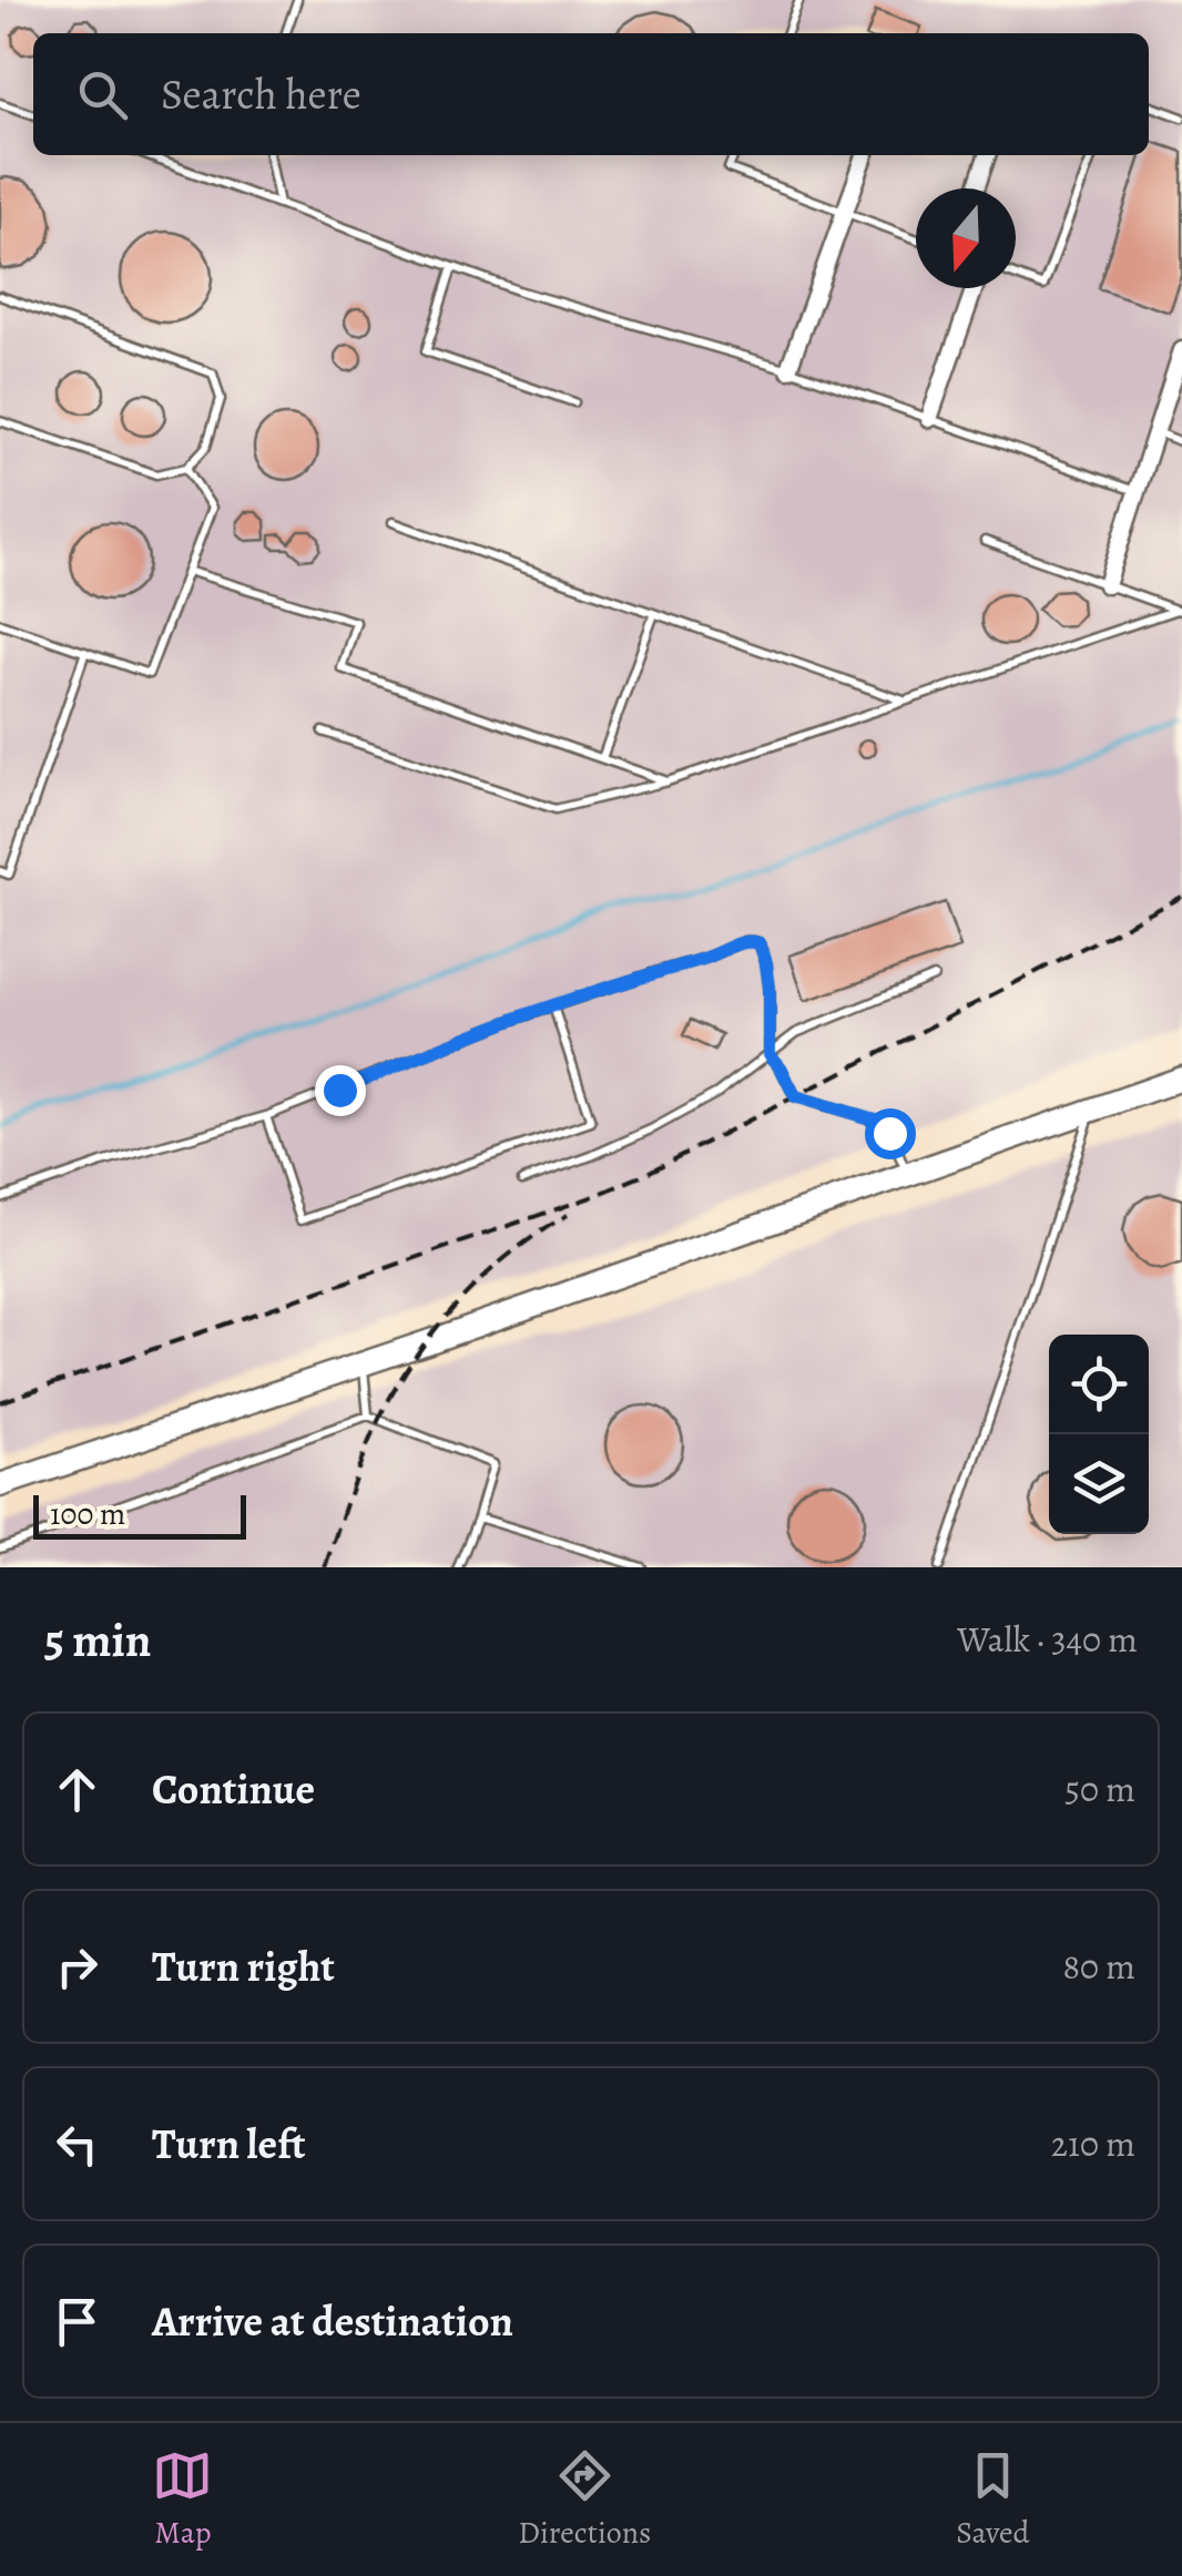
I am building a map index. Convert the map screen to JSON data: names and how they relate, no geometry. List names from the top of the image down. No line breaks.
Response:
{"scale_bar":"100 m","north":"bottom","page":{"search":"Search here","scale":"100 m","heading":["5 min","Walk · 340 m"],"list":[["Continue","50 m"],["Turn right","80 m"],["Turn left","210 m"],"Arrive at destination"],"nav":["Map","Directions","Saved"]}}
